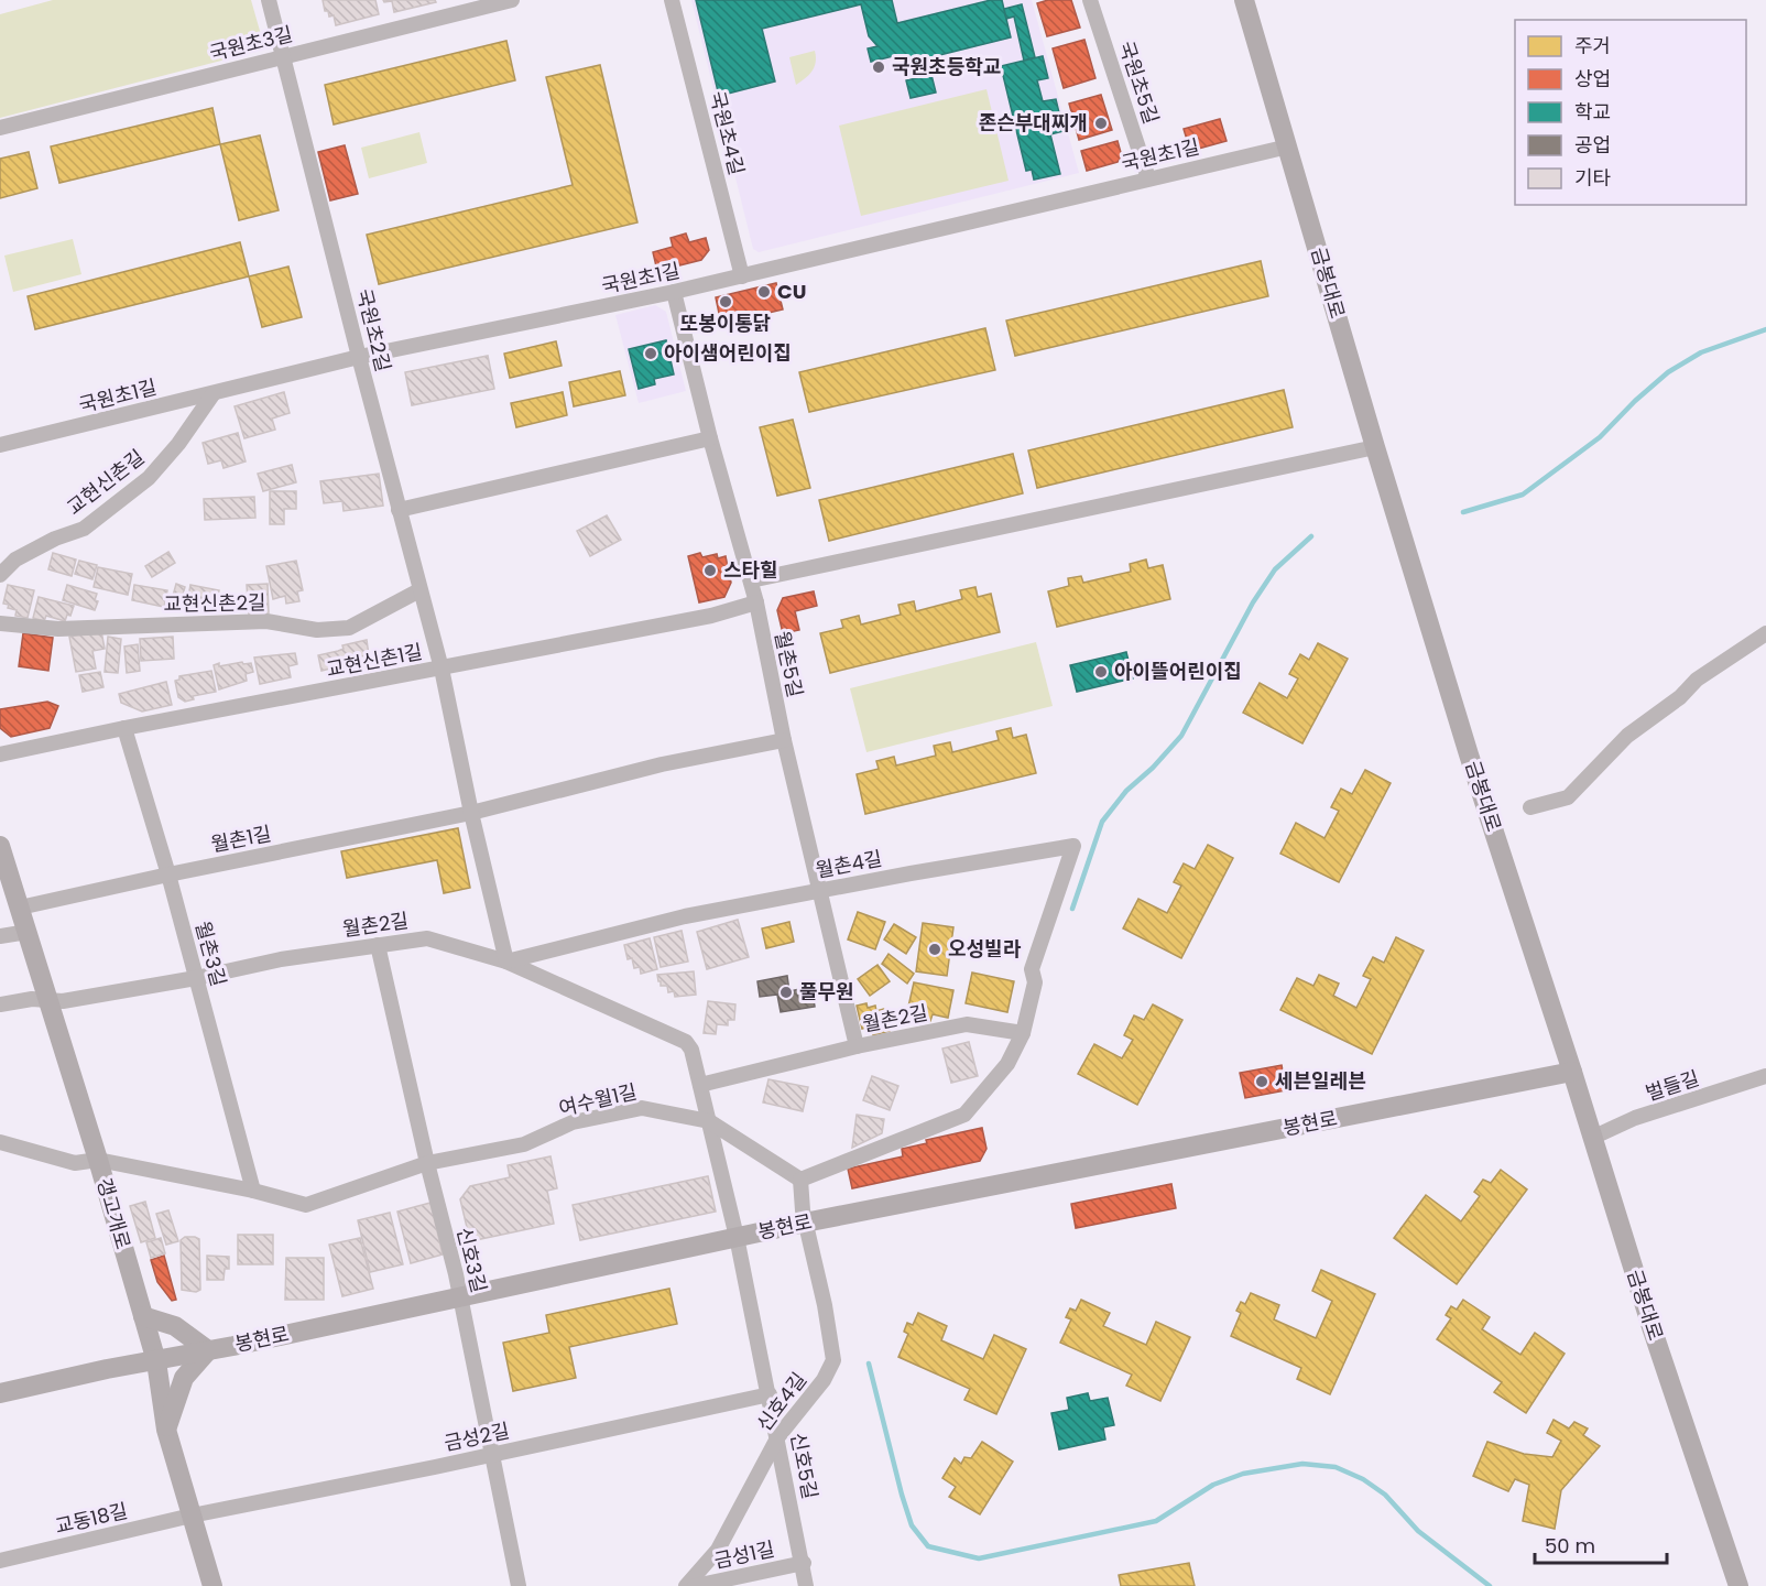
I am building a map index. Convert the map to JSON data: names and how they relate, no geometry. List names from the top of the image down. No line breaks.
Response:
{"streets":{"street":["국원초3길","국원초5길","국원초4길","국원초1길","금봉대로","국원초2길","교현신촌길","교현신촌2길","교현신촌1길","월촌5길","월촌1길","월촌4길","월촌2길","월촌3길","벌들길","여수월1길","봉현로","갱고개로","신호3길","신호4길","금성2길","신호5길","교동18길","금성1길"]},"crossings":[["국원초3길","국원초2길"],["국원초5길","국원초1길"],["국원초4길","국원초1길"],["국원초1길","금봉대로"],["국원초1길","국원초2길"],["국원초1길","교현신촌길"],["국원초1길","월촌5길"],["금봉대로","벌들길"],["금봉대로","봉현로"],["국원초2길","교현신촌2길"],["국원초2길","교현신촌1길"],["교현신촌1길","월촌5길"],["교현신촌1길","월촌3길"],["월촌5길","월촌1길"],["월촌5길","월촌4길"],["월촌5길","월촌2길"],["월촌1길","월촌3길"],["월촌1길","갱고개로"],["월촌4길","월촌2길"],["월촌2길","월촌3길"],["월촌2길","여수월1길"],["월촌2길","봉현로"],["월촌2길","갱고개로"],["월촌2길","신호3길"],["월촌2길","신호5길"],["월촌3길","여수월1길"],["여수월1길","갱고개로"],["여수월1길","신호3길"],["여수월1길","신호4길"],["봉현로","갱고개로"],["봉현로","신호3길"],["봉현로","신호4길"],["봉현로","신호5길"],["갱고개로","금성2길"],["갱고개로","교동18길"],["신호3길","금성2길"],["신호4길","신호5길"],["금성2길","신호5길"],["금성2길","교동18길"],["신호5길","금성1길"]],"places":["국원초등학교","존슨부대찌개","CU","또봉이통닭","아이샘어린이집","스타힐","아이뜰어린이집","오성빌라","풀무원","세븐일레븐"],"legend":["주거","상업","학교","공업","기타"],"scale_bar":"50 m"}
